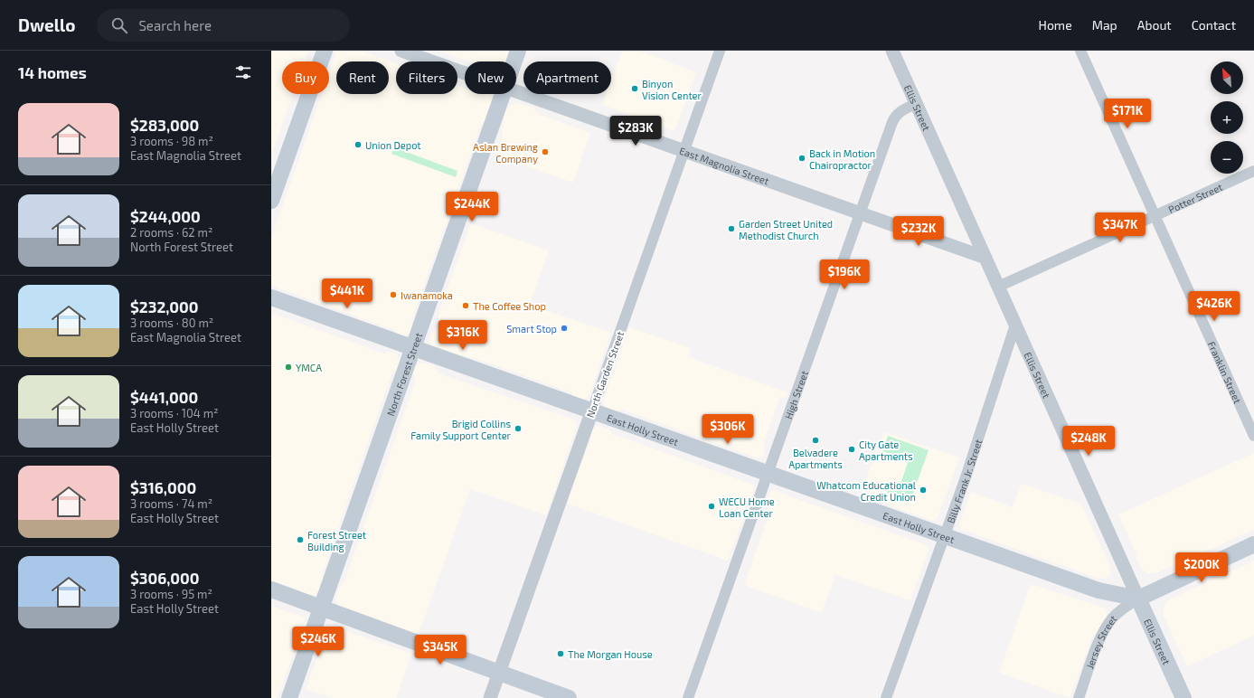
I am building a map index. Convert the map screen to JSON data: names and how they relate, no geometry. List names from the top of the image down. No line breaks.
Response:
{"streets":{"main road":["Ellis Street","North Forest Street","East Holly Street"],"street":["East Magnolia Street","Potter Street","Franklin Street","North Garden Street","High Street","Billy Frank Jr. Street","Jersey Street"]},"crossings":[["Ellis Street","East Magnolia Street"],["Ellis Street","Potter Street"],["Ellis Street","High Street"],["Ellis Street","East Holly Street"],["Ellis Street","Billy Frank Jr. Street"],["Ellis Street","Jersey Street"],["East Magnolia Street","North Garden Street"],["East Magnolia Street","High Street"],["Potter Street","Franklin Street"],["North Forest Street","East Holly Street"],["North Garden Street","East Holly Street"],["High Street","East Holly Street"],["East Holly Street","Billy Frank Jr. Street"],["East Holly Street","Jersey Street"]],"places":["Binyon Vision Center","Union Depot","Aslan Brewing Company","Back in Motion Chairopractor","Garden Street United Methodist Church","Iwanamoka","The Coffee Shop","Smart Stop","YMCA","Brigid Collins Family Support Center","Belvadere Apartments","City Gate Apartments","Whatcom Educational Credit Union","WECU Home Loan Center","Forest Street Building","The Morgan House"],"north":"top left","page":{"header":"Dwello","search":"Search here","nav":["Home","Map","About","Contact"],"heading":"14 homes","map_buttons":["+","−"],"chip":["Buy","Rent","Filters","New","Apartment"],"list":[{"name":"$283,000","note":"3 rooms · 98 m² · East Magnolia Street"},{"name":"$244,000","note":"2 rooms · 62 m² · North Forest Street"},{"name":"$232,000","note":"3 rooms · 80 m² · East Magnolia Street"},{"name":"$441,000","note":"3 rooms · 104 m² · East Holly Street"},{"name":"$316,000","note":"3 rooms · 74 m² · East Holly Street"},{"name":"$306,000","note":"3 rooms · 95 m² · East Holly Street"}],"price":["$171K","$283K","$244K","$347K","$232K","$196K","$441K","$426K","$316K","$306K","$248K","$200K","$246K","$345K"]}}
